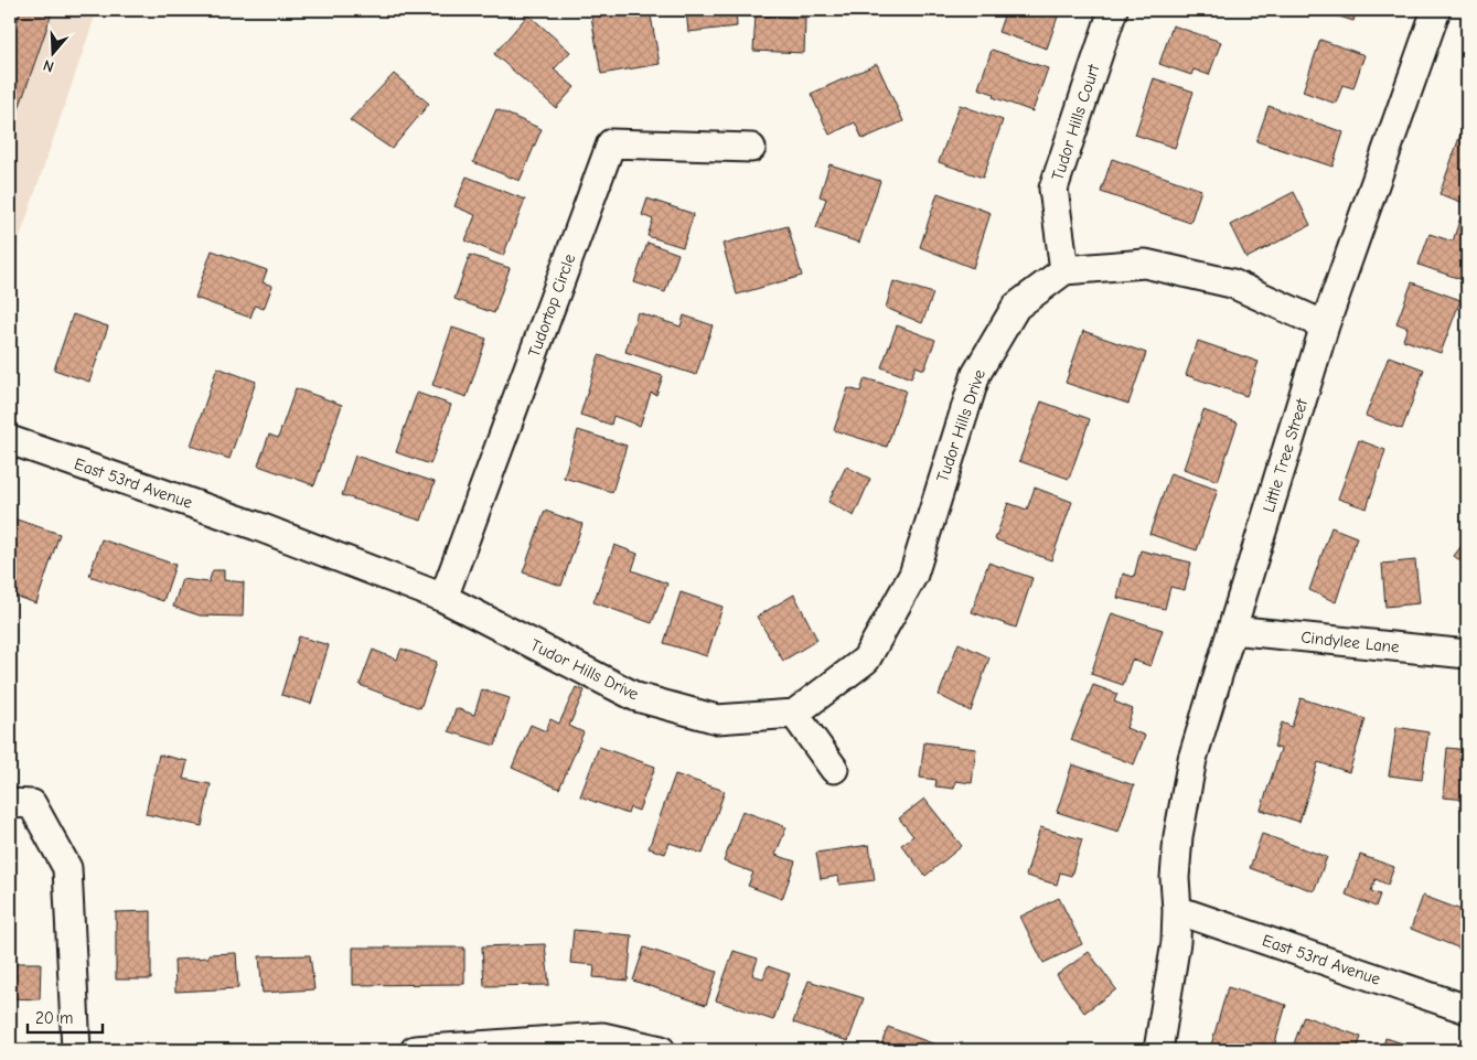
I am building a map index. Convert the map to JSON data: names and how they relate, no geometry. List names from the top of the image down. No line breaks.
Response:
{"streets":{"street":["Tudor Hills Court","Tudortop Circle","Tudor Hills Drive","Little Tree Street","East 53rd Avenue","Cindylee Lane"]},"crossings":[["Tudor Hills Court","Tudor Hills Drive"],["Tudortop Circle","Tudor Hills Drive"],["Tudor Hills Drive","East 53rd Avenue"],["Little Tree Street","East 53rd Avenue"],["Little Tree Street","Cindylee Lane"]],"scale_bar":"20 m","north":"bottom"}
